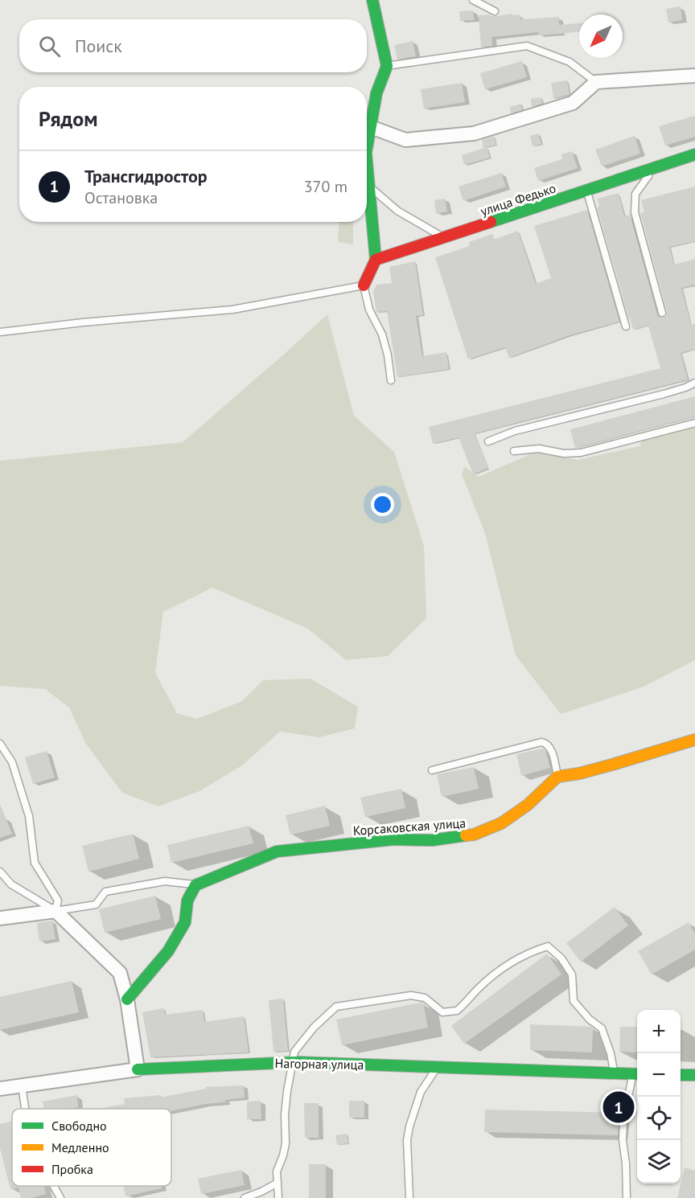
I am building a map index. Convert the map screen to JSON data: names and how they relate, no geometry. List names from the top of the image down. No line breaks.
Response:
{"streets":{"street":["улица Федько","Корсаковская улица","Нагорная улица"]},"legend":["Свободно","Медленно","Пробка"],"north":"bottom left","page":{"search":"Поиск","heading":"Рядом","list":[{"mark":"1","name":"Трансгидростор","note":"Остановка","value":"370 m"}],"map_buttons":["+","−"],"pins":"1"}}
